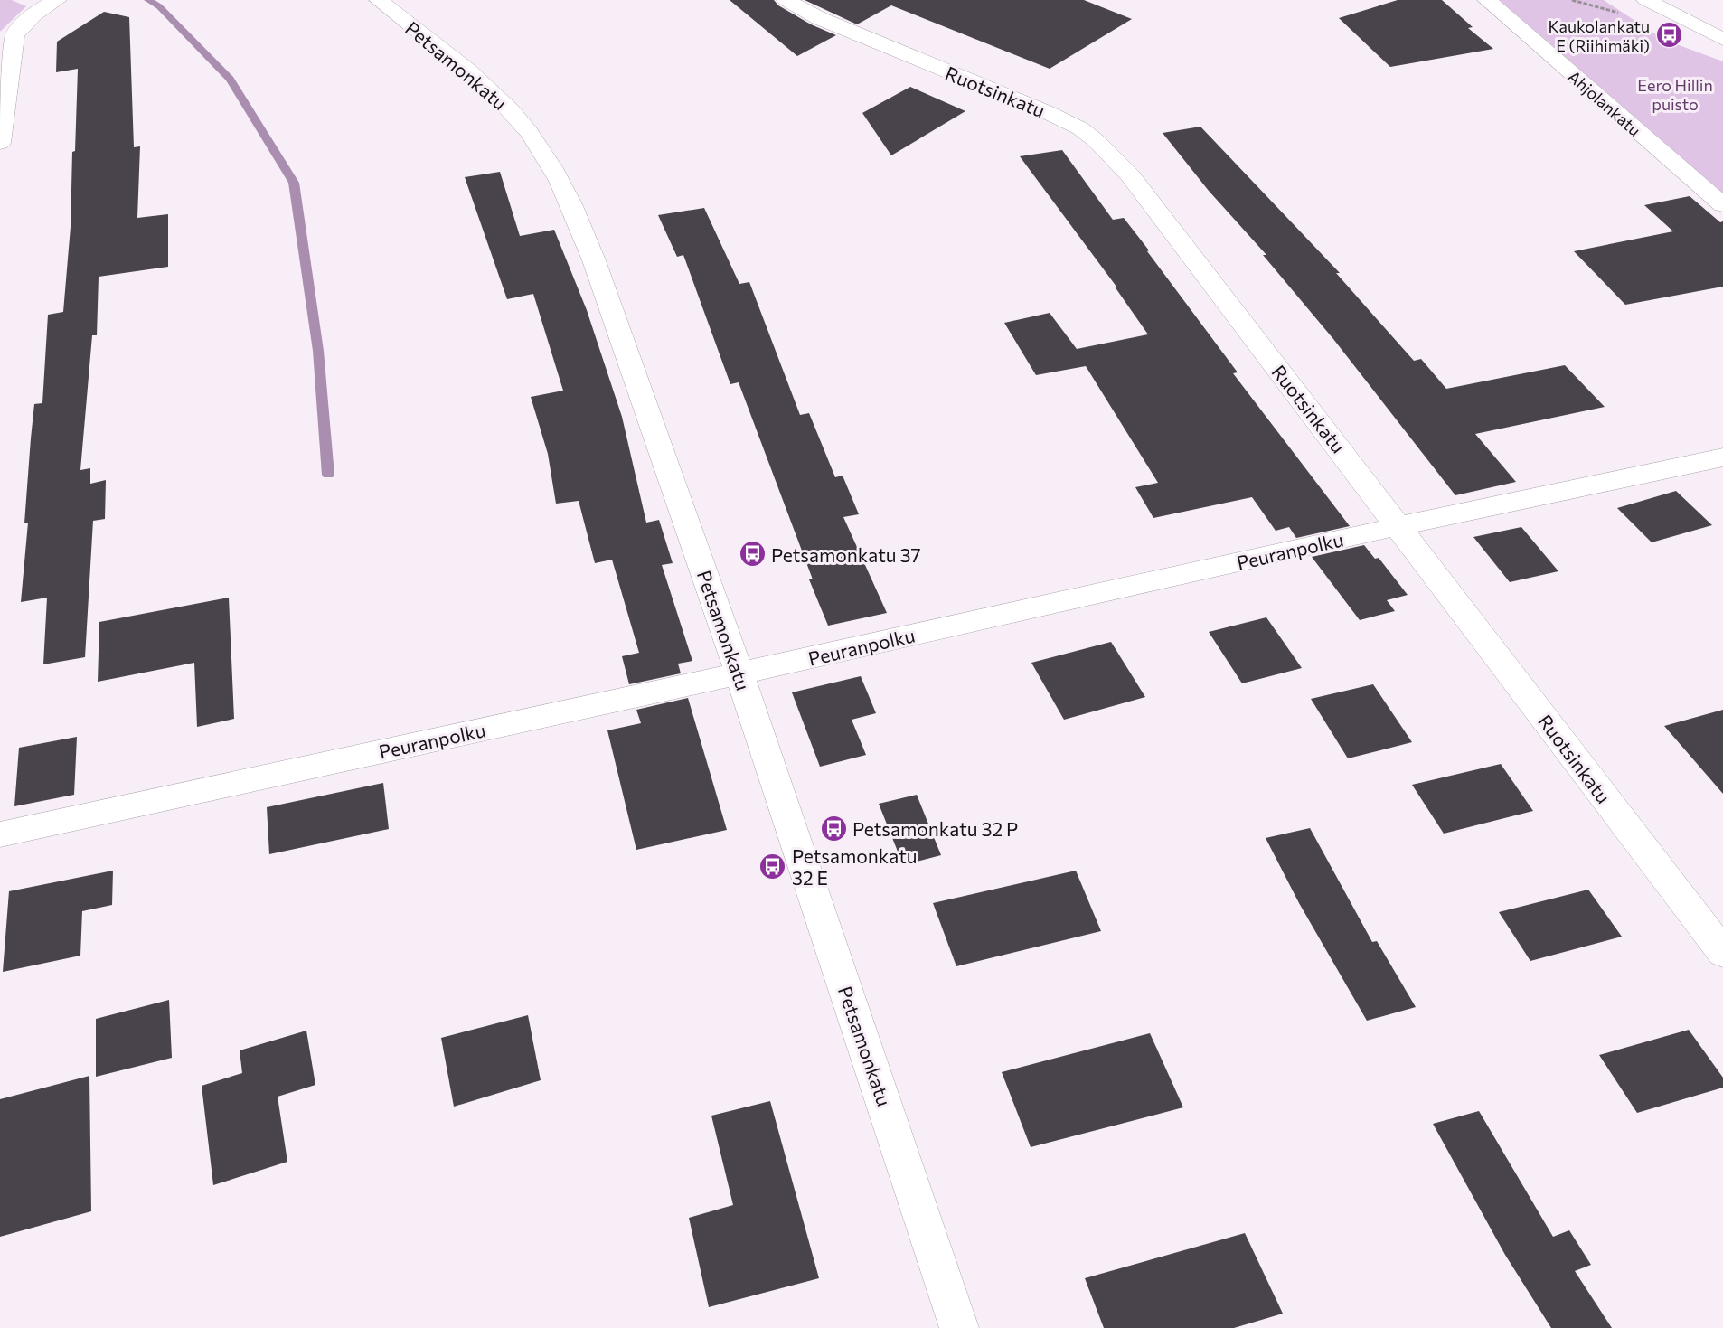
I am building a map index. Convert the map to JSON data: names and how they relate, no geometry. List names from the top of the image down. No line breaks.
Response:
{"streets":{"street":["Petsamonkatu","Ruotsinkatu","Ahjolankatu","Peuranpolku"]},"crossings":[["Petsamonkatu","Peuranpolku"],["Ruotsinkatu","Peuranpolku"]],"parks":["Eero Hillin puisto"],"places":{"bus stop":["Kaukolankatu E (Riihimäki)","Petsamonkatu 37","Petsamonkatu 32 P","Petsamonkatu 32 E"]}}
